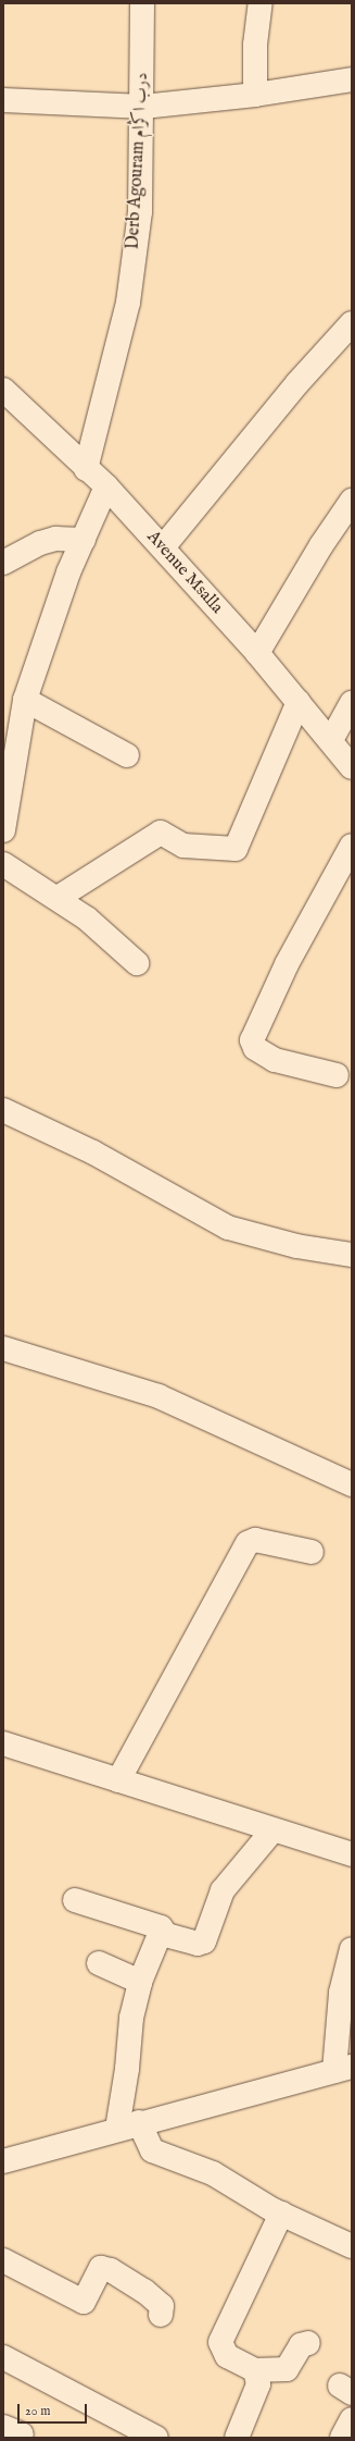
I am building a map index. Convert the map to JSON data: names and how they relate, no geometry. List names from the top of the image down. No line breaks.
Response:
{"streets":{"street":["Derb Agouram درب اڭرام","Avenue Msalla"]},"crossings":[["Derb Agouram درب اڭرام","Avenue Msalla"]],"scale_bar":"20 m"}
